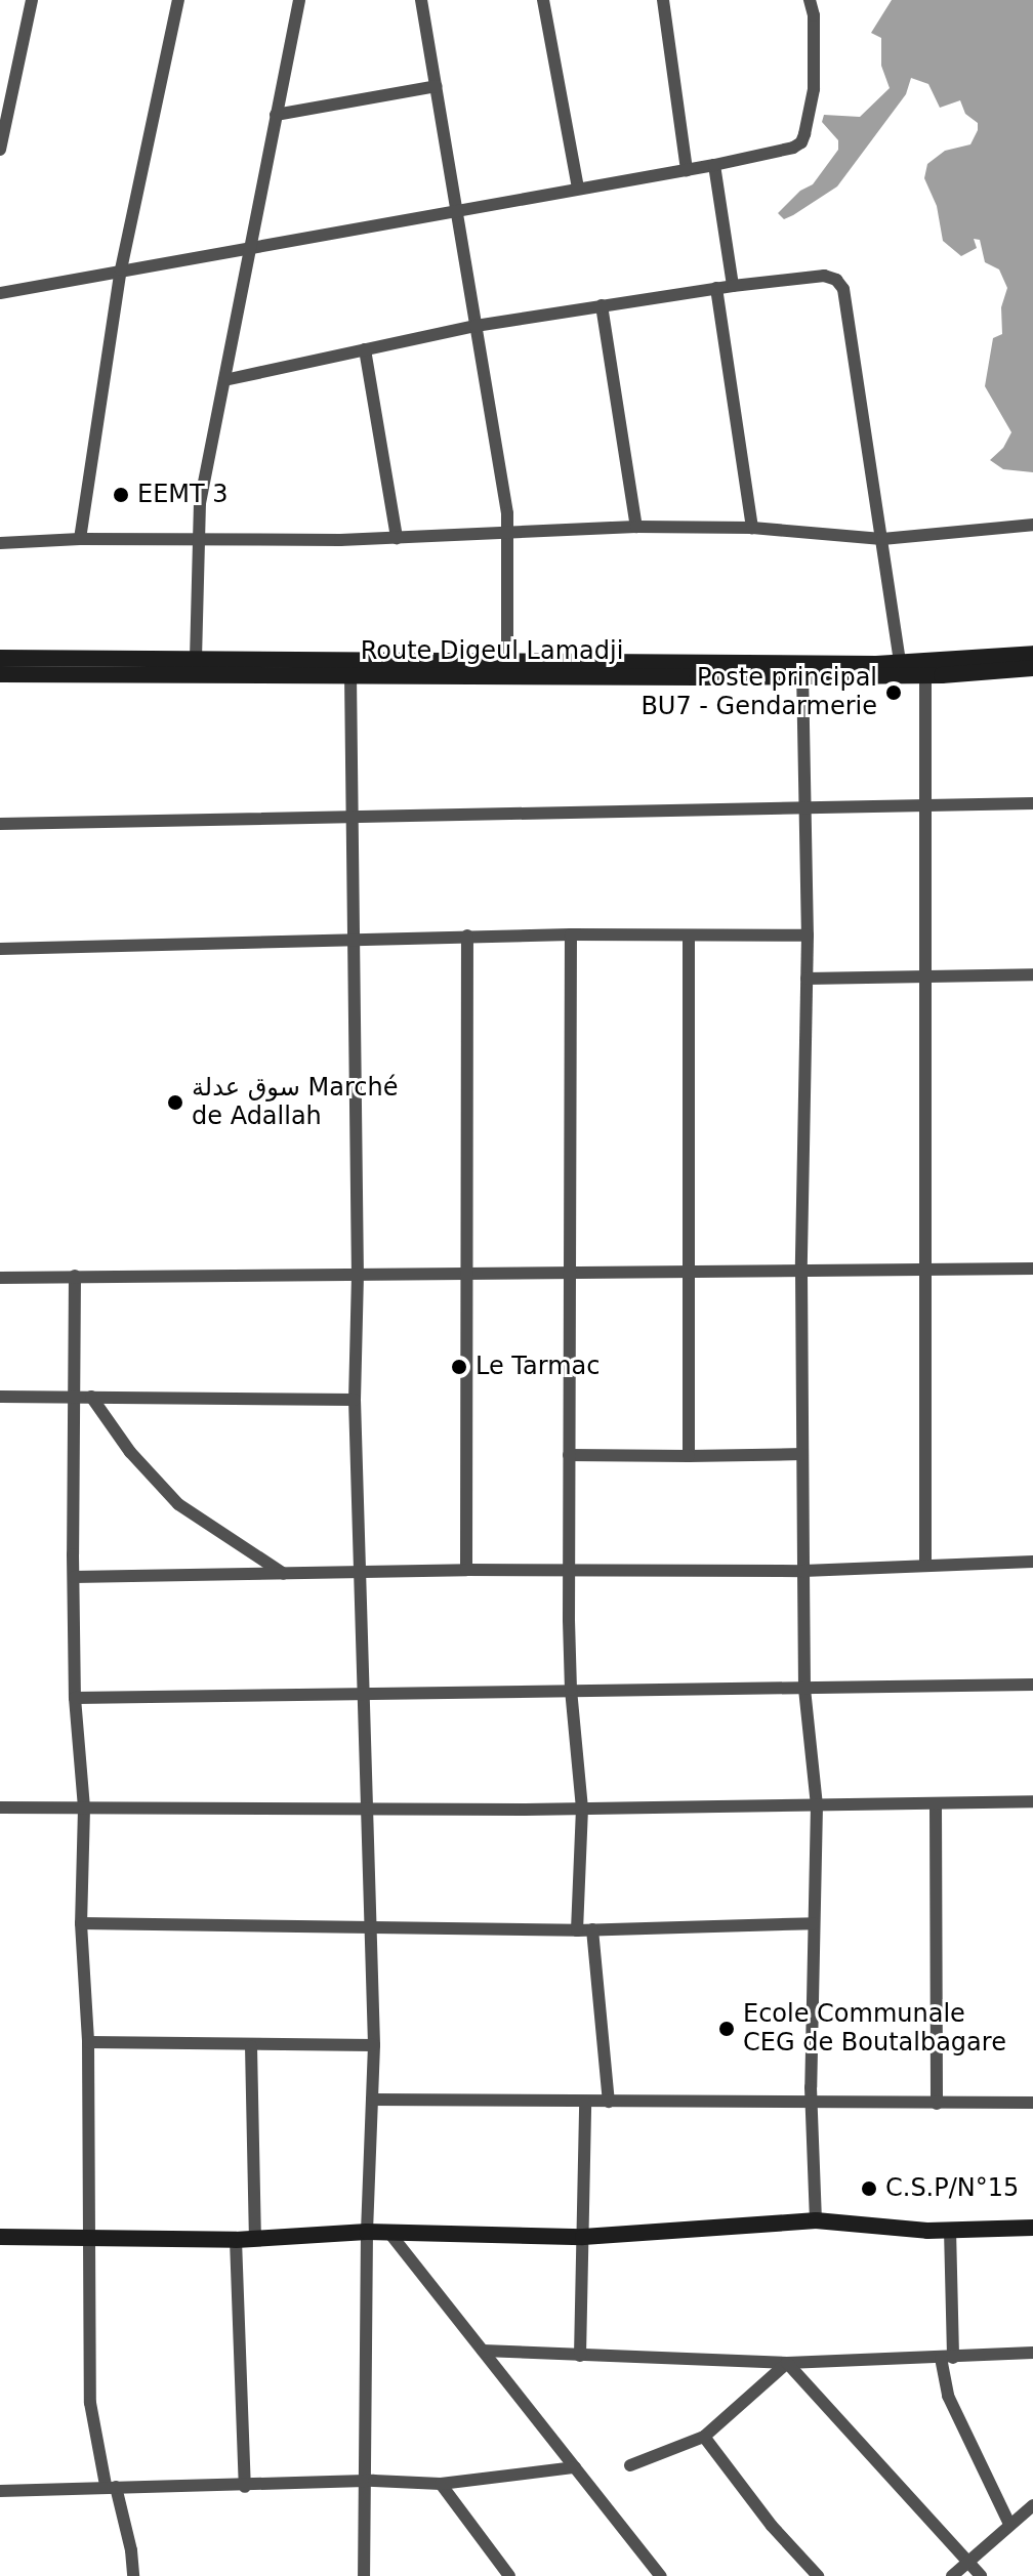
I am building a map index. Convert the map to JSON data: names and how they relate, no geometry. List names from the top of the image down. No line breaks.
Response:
{"streets":{"main road":["Route Digeul Lamadji"]},"places":["EEMT 3","Poste principal BU7 - Gendarmerie","سوق عدلة Marché de Adallah","Le Tarmac","Ecole Communale CEG de Boutalbagare","C.S.P/N°15"]}
